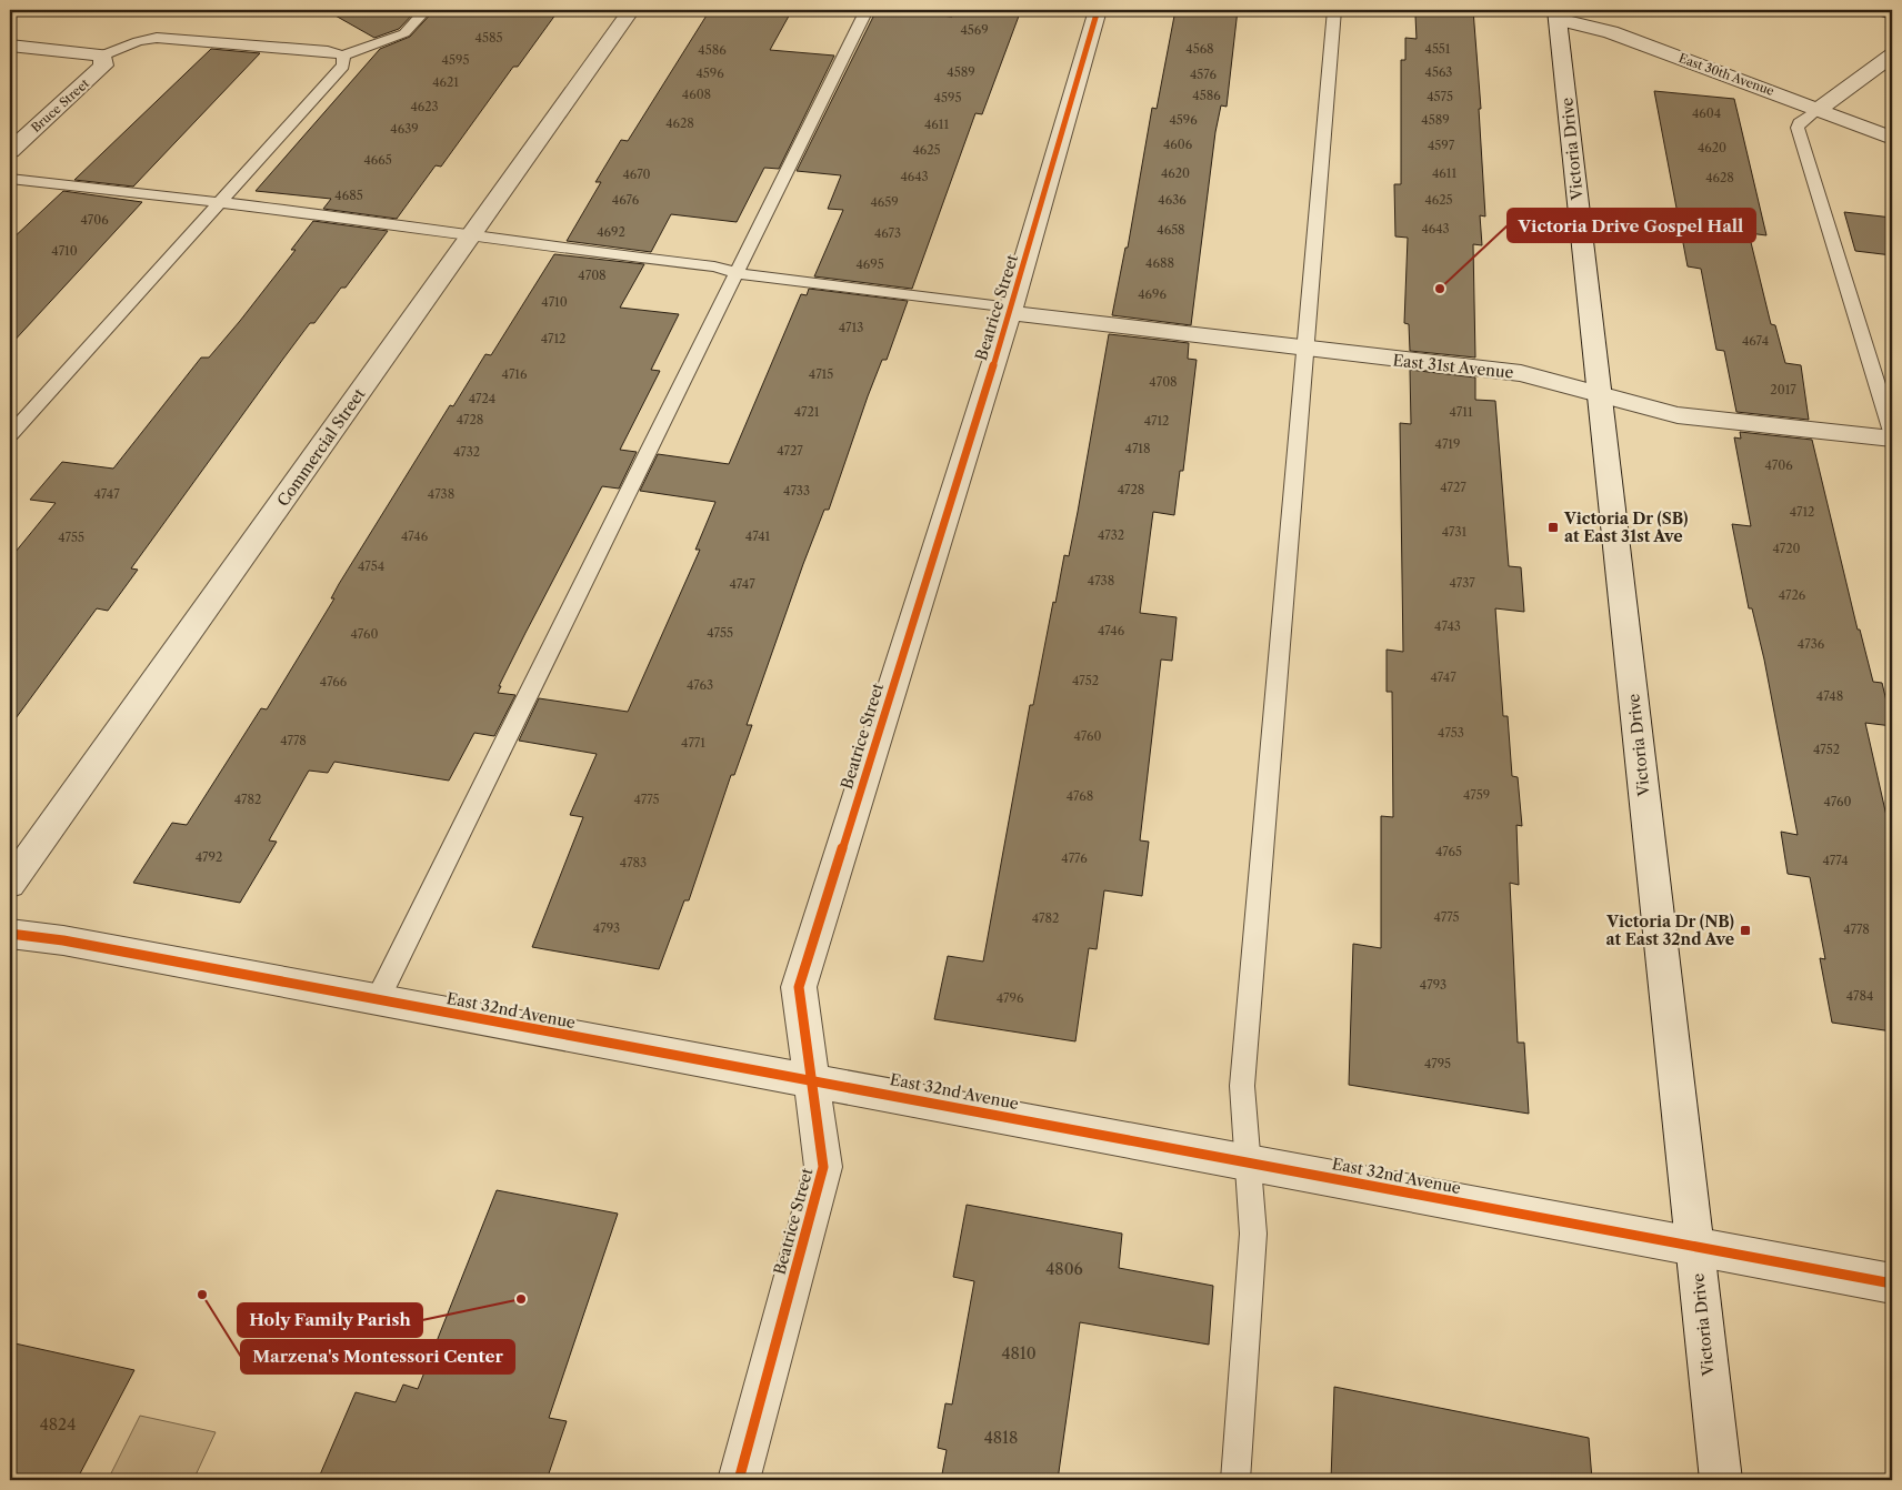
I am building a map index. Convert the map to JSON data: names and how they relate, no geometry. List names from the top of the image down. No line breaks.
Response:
{"streets":{"street":["East 30th Avenue","Bruce Street","Victoria Drive","Beatrice Street","East 31st Avenue","Commercial Street","East 32nd Avenue"]},"crossings":[["East 30th Avenue","Victoria Drive"],["Victoria Drive","East 31st Avenue"],["Victoria Drive","East 32nd Avenue"],["Beatrice Street","East 31st Avenue"],["Beatrice Street","East 32nd Avenue"]],"places":{"other":["Victoria Drive Gospel Hall","Marzena's Montessori Center","Holy Family Parish"],"transit":["Victoria Dr (SB) at East 31st Ave","Victoria Dr (NB) at East 32nd Ave"]},"house_numbers":["4569","4585","4568","4551","4586","4595","4589","4563","4596","4576","4621","4608","4586","4575","4595","4623","4604","4596","4589","4628","4611","4639","4606","4597","4620","4625","4665","4620","4611","4670","4643","4628","4685","4676","4636","4625","4659","4706","4643","4658","4692","4673","4710","4688","4695","4708","4696","4710","4713","4712","4674","4716","4715","4708","2017","4724","4721","4711","4728","4712","4719","4718","4727","4732","4706","4727","4728","4733","4747","4738","4712","4731","4732","4746","4741","4755","4720","4754","4738","4737","4747","4726","4743","4746","4755","4760","4736","4747","4752","4766","4763","4748","4753","4760","4778","4771","4752","4759","4768","4782","4775","4760","4765","4792","4776","4774","4783","4775","4782","4793","4778","4793","4784","4796","4795","4806","4810","4824","4818"]}
